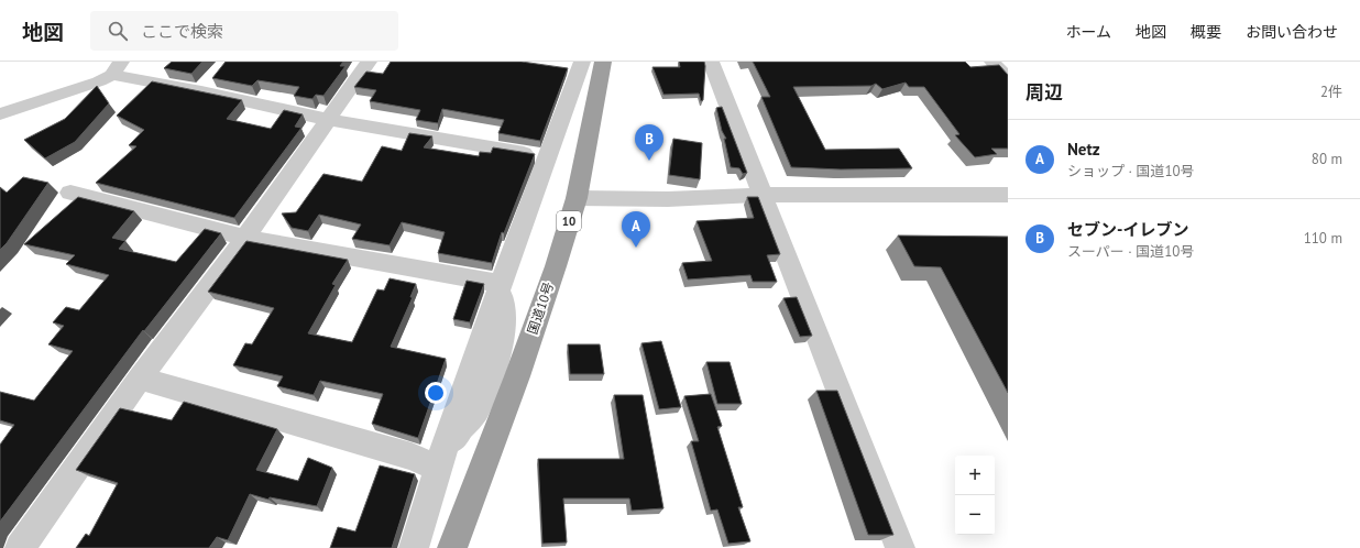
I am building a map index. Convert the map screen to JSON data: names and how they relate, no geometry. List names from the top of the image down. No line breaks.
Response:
{"streets":{"highway":["10","国道10号"]},"page":{"header":"地図","search":"ここで検索","nav":["ホーム","地図","概要","お問い合わせ"],"heading":["周辺","2件"],"list":[{"mark":"A","name":"Netz","note":"ショップ · 国道10号","value":"80 m"},{"mark":"B","name":"セブン-イレブン","note":"スーパー · 国道10号","value":"110 m"}],"pins":["B","A"],"map_buttons":["+","−"]}}
